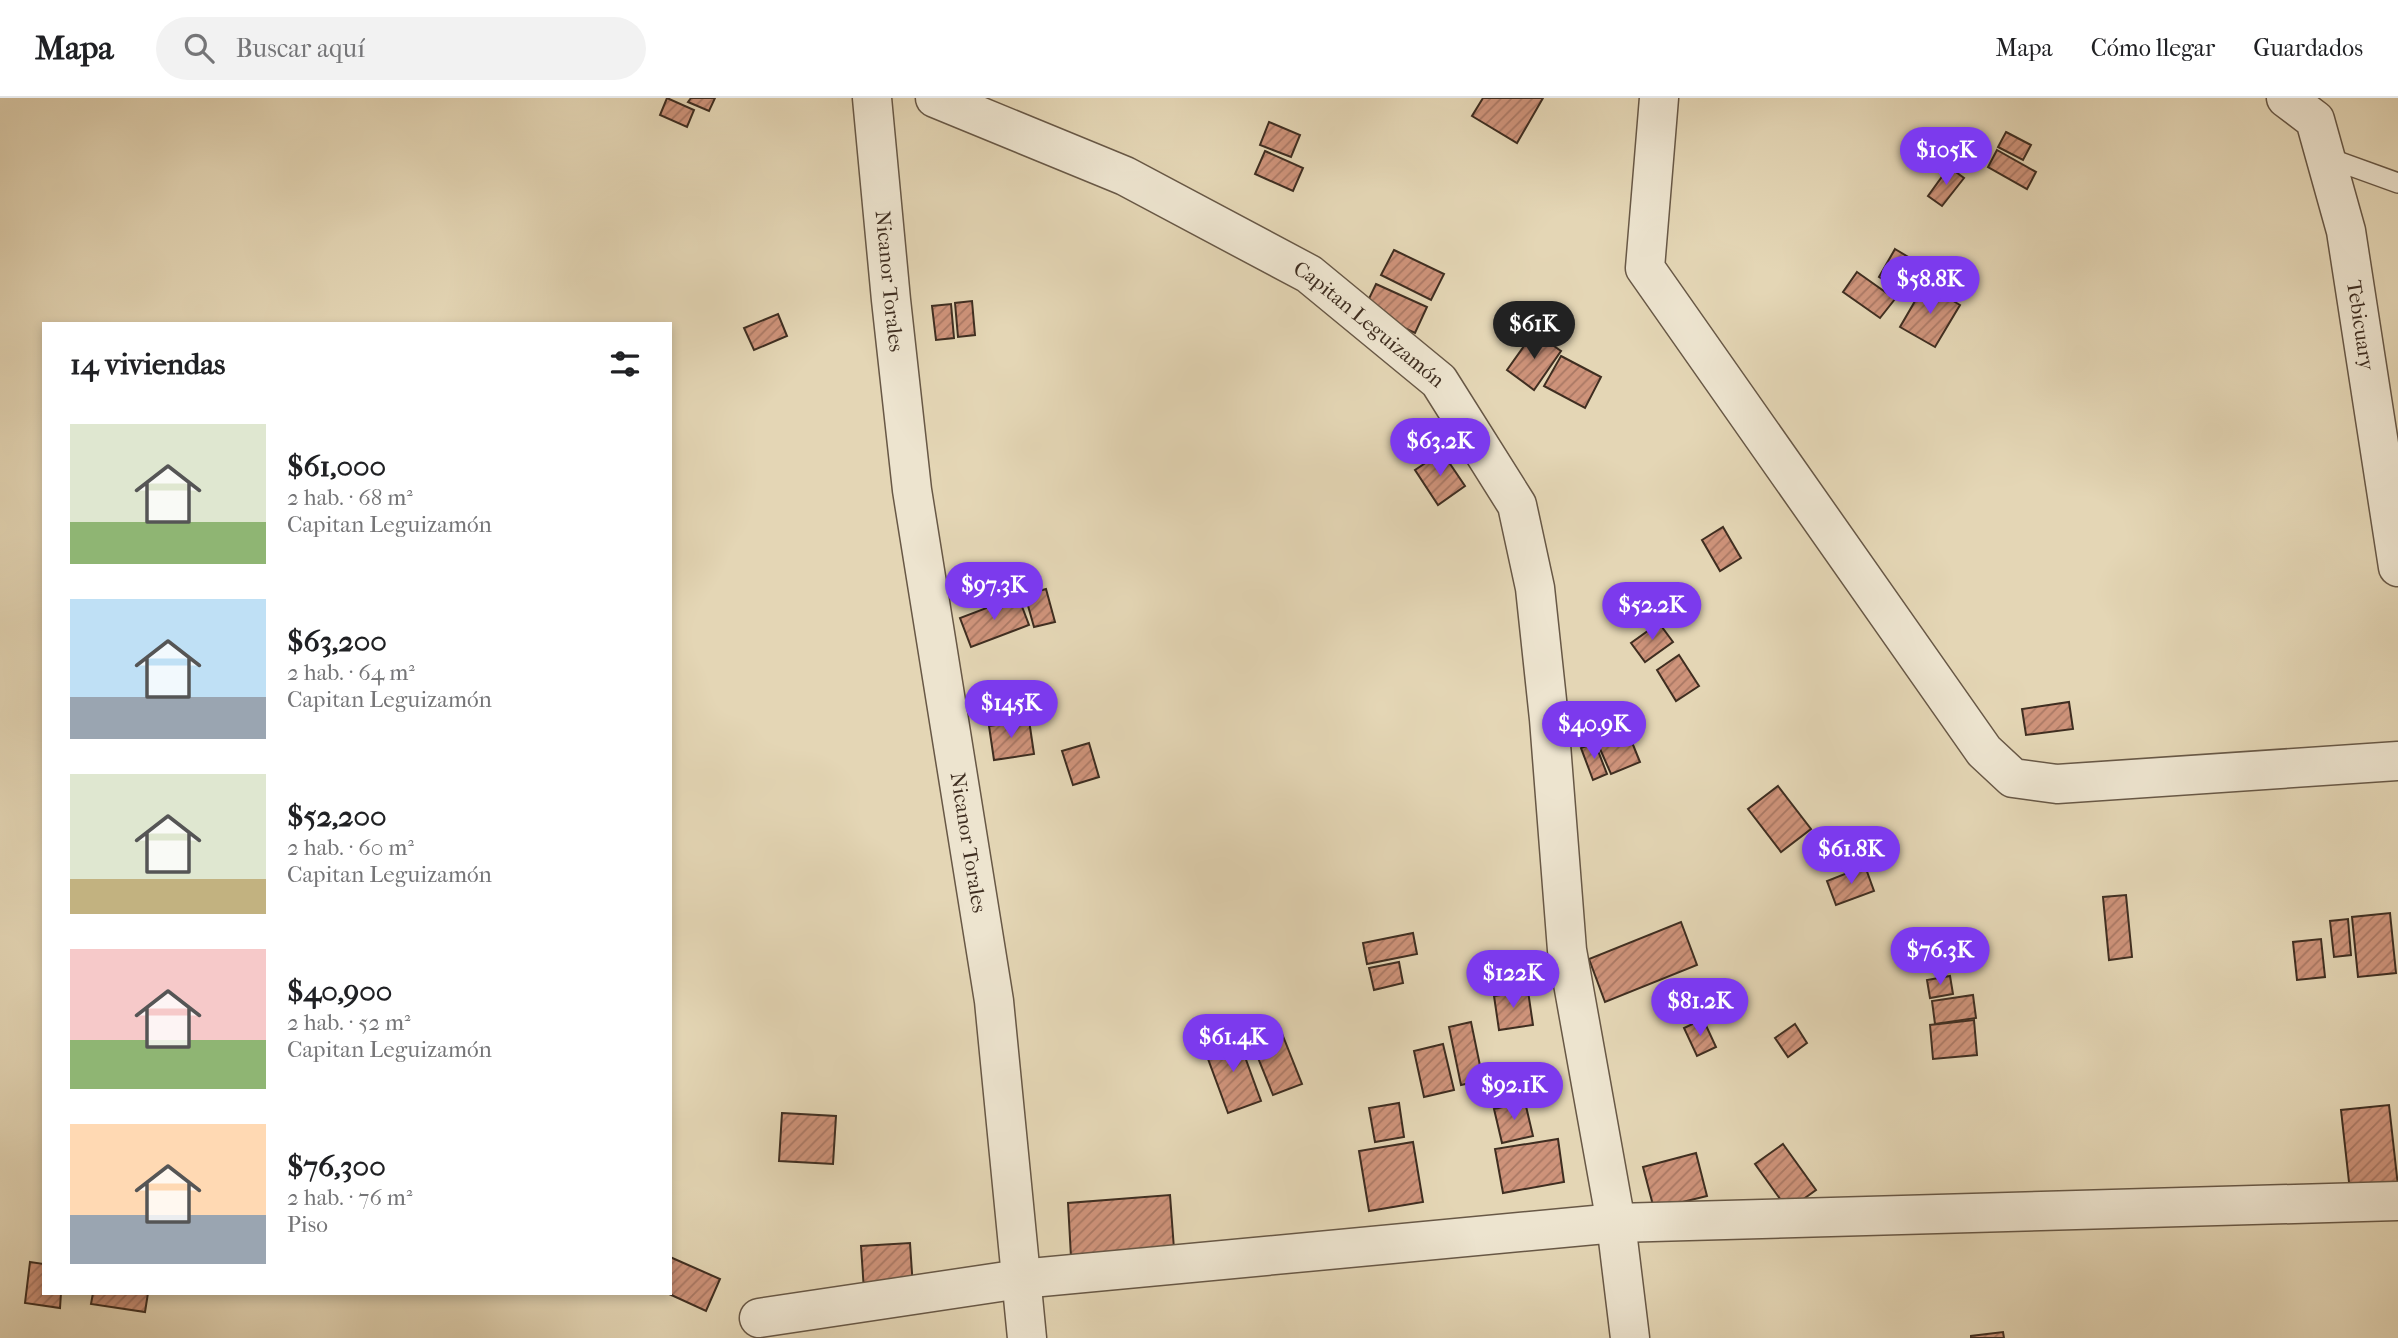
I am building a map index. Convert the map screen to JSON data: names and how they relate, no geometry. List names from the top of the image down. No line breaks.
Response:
{"streets":{"street":["Nicanor Torales","Tebicuary","Capitan Leguizamón"]},"page":{"header":"Mapa","search":"Buscar aquí","nav":["Mapa","Cómo llegar","Guardados"],"price":["$105K","$58.8K","$61K","$63.2K","$97.3K","$52.2K","$145K","$40.9K","$61.8K","$76.3K","$122K","$81.2K","$61.4K","$92.1K"],"heading":"14 viviendas","list":[{"name":"$61,000","note":"2 hab. · 68 m² · Capitan Leguizamón"},{"name":"$63,200","note":"2 hab. · 64 m² · Capitan Leguizamón"},{"name":"$52,200","note":"2 hab. · 60 m² · Capitan Leguizamón"},{"name":"$40,900","note":"2 hab. · 52 m² · Capitan Leguizamón"},{"name":"$76,300","note":"2 hab. · 76 m² · Piso"}]}}
